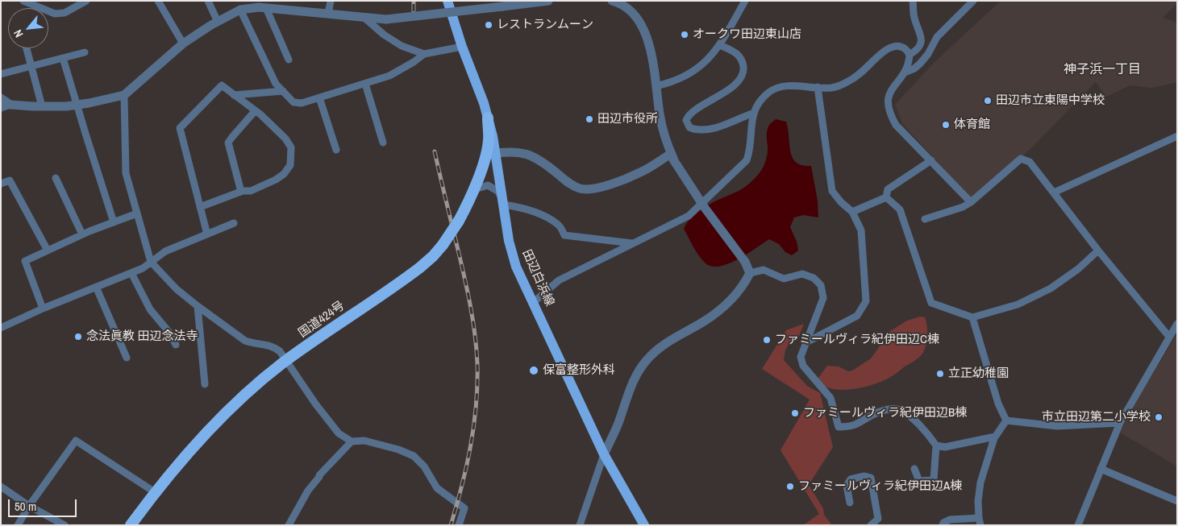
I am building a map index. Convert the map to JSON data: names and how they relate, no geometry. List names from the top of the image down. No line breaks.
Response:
{"streets":{"highway":["国道424号"],"main road":["田辺白浜線"]},"crossings":[["田辺白浜線","国道424号"]],"districts":["神子浜一丁目"],"places":["レストランムーン","オークワ田辺東山店","田辺市立東陽中学校","田辺市役所","体育館","念法眞教 田辺念法寺","ファミールヴィラ紀伊田辺C棟","保富整形外科","立正幼稚園","ファミールヴィラ紀伊田辺B棟","市立田辺第二小学校","ファミールヴィラ紀伊田辺A棟"],"scale_bar":"50 m","north":"bottom left"}
